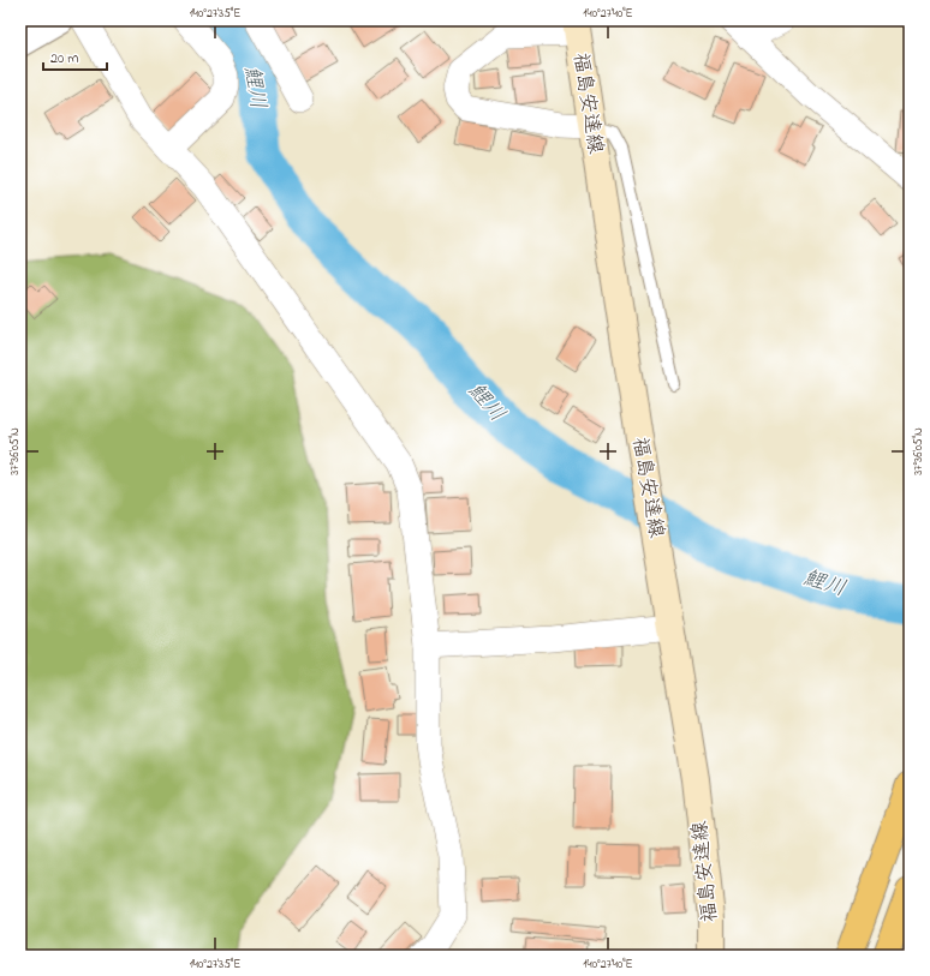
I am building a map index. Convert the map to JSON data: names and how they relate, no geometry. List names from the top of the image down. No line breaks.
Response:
{"streets":{"main road":["福島安達線"]},"water":["鯉川"],"scale_bar":"20 m","coordinates":["140°27'35\"E","140°27'40\"E","37°36'05\"N"]}
